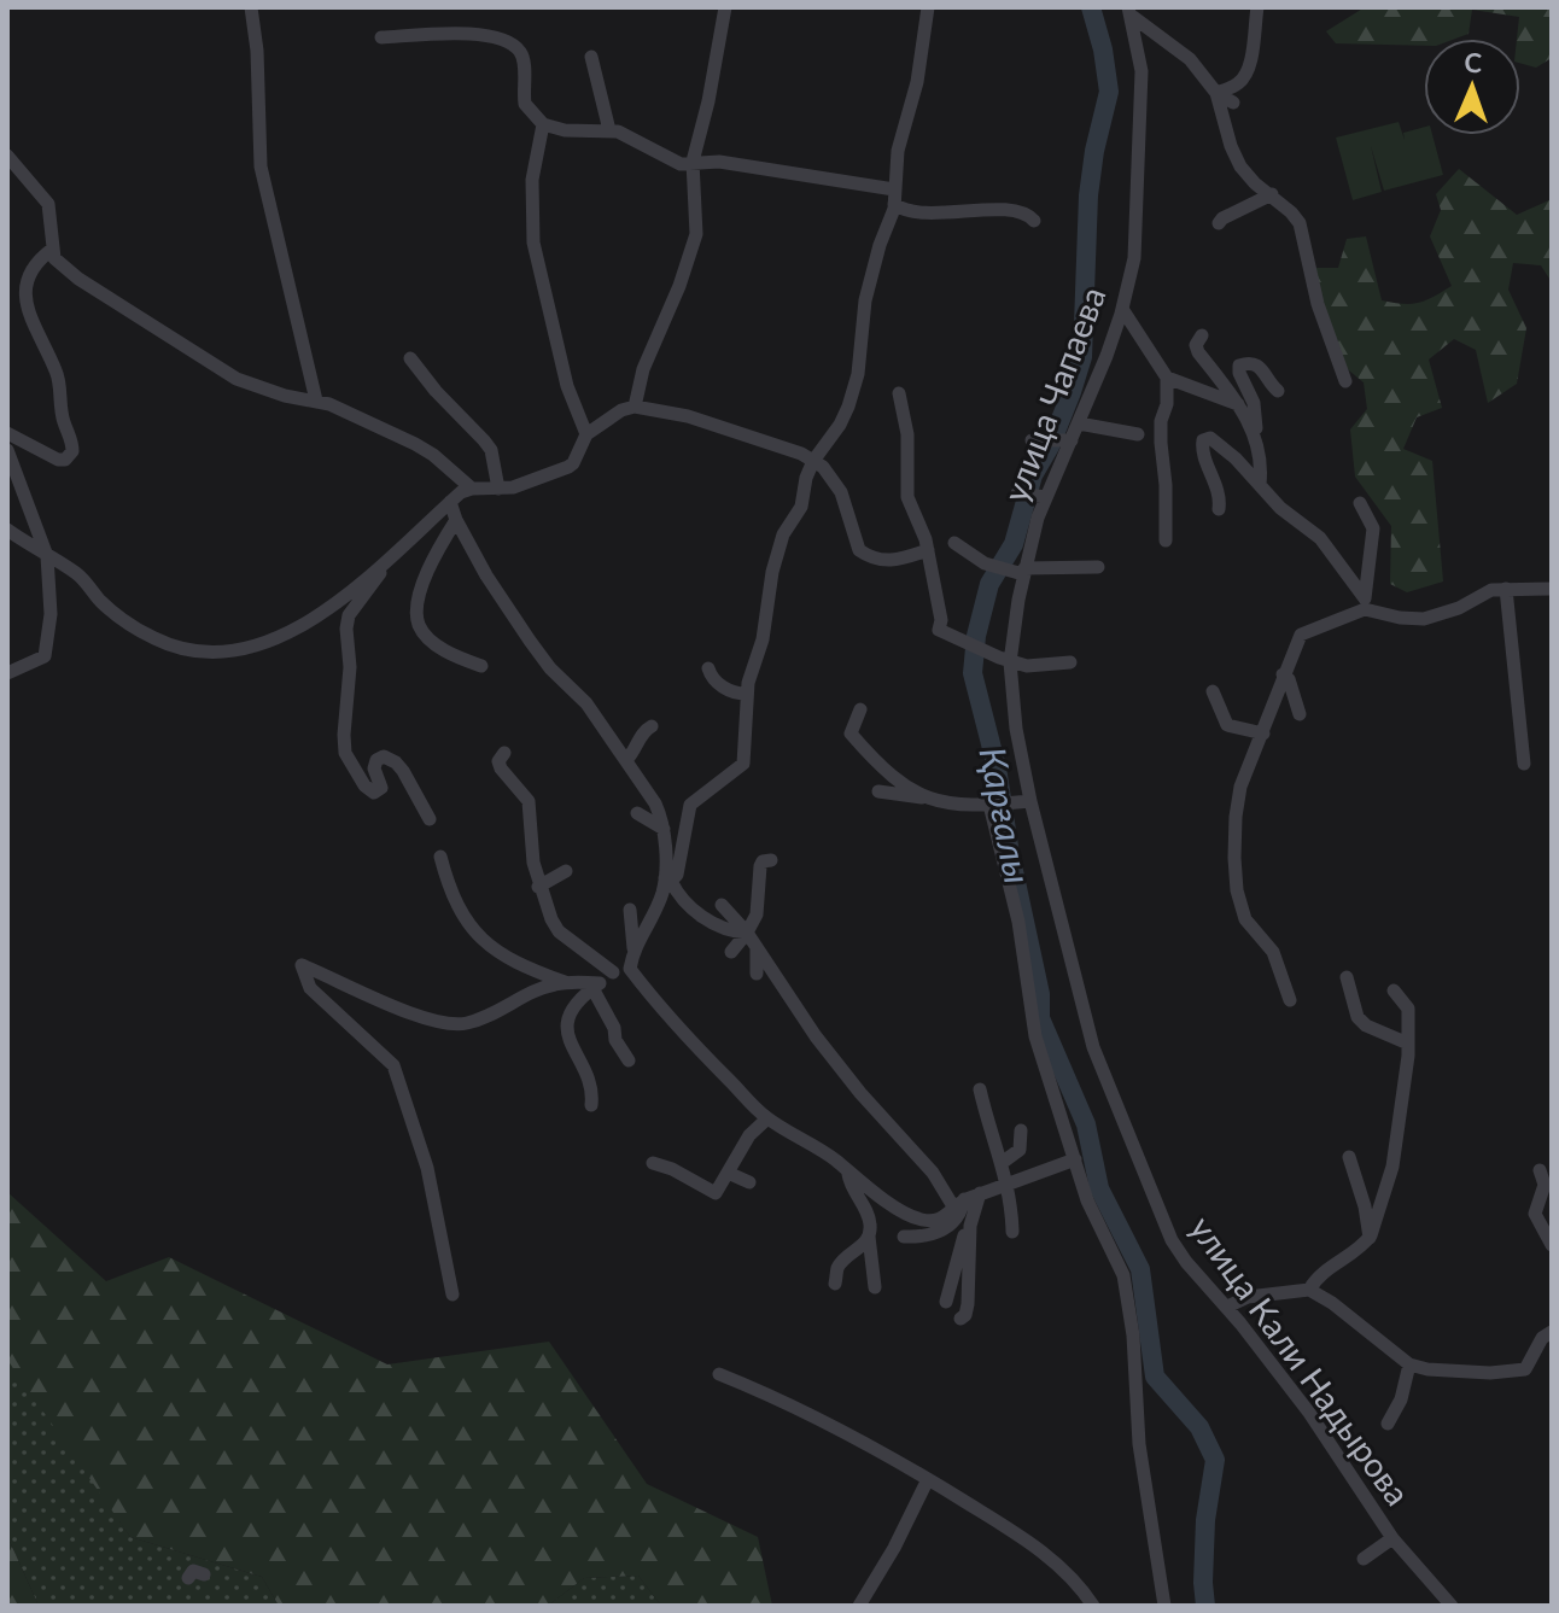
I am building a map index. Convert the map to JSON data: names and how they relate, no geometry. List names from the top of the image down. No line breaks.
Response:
{"streets":{"street":["улица Чапаева","улица Кали Надырова"]},"crossings":[["улица Чапаева","улица Кали Надырова"]],"water":["Қарғалы"],"north":"top"}
